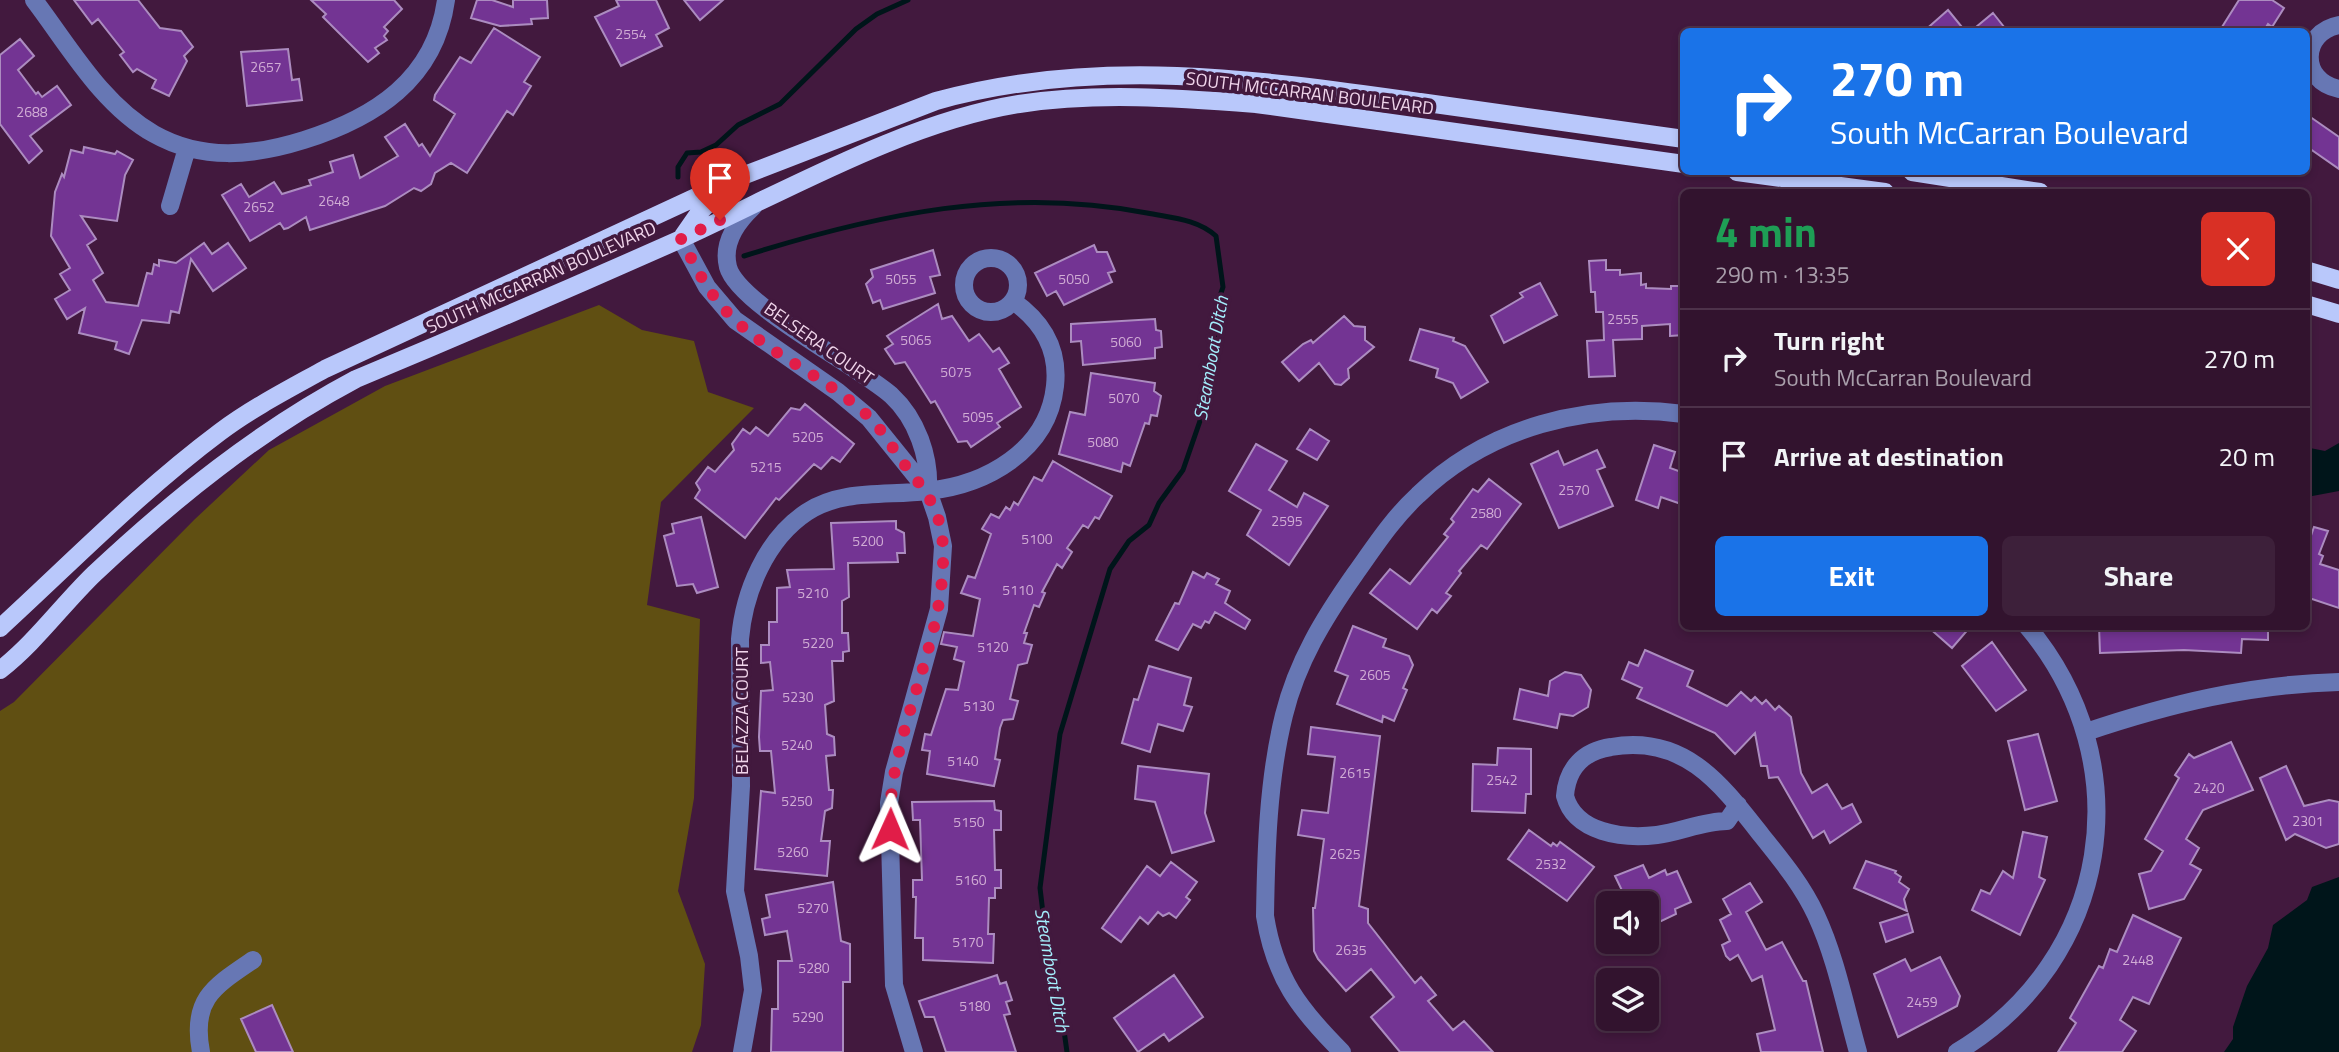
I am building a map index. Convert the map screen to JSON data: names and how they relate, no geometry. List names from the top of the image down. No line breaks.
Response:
{"streets":{"main road":["SOUTH MCCARRAN BOULEVARD"],"street":["BELSERA COURT","BELAZZA COURT"]},"crossings":[["SOUTH MCCARRAN BOULEVARD","BELSERA COURT"],["BELSERA COURT","BELAZZA COURT"]],"water":["Steamboat Ditch"],"house_numbers":["2554","2657","2688","2648","2652","5055","5050","2555","5065","5060","5075","5070","5095","5205","5080","5215","2570","2580","2595","5100","5200","5110","5210","5220","5120","2605","5230","5130","5240","5140","2615","2542","2420","5250","2301","5150","5260","2625","2532","5160","5270","5170","2635","2448","5280","2459","5180","5290"],"page":{"turn":["270 m","South McCarran Boulevard"],"heading":["4 min","290 m · 13:35"],"list":[{"name":"Turn right","note":"South McCarran Boulevard","value":"270 m"},{"name":"Arrive at destination","value":"20 m"}],"buttons":["Exit","Share"]}}
